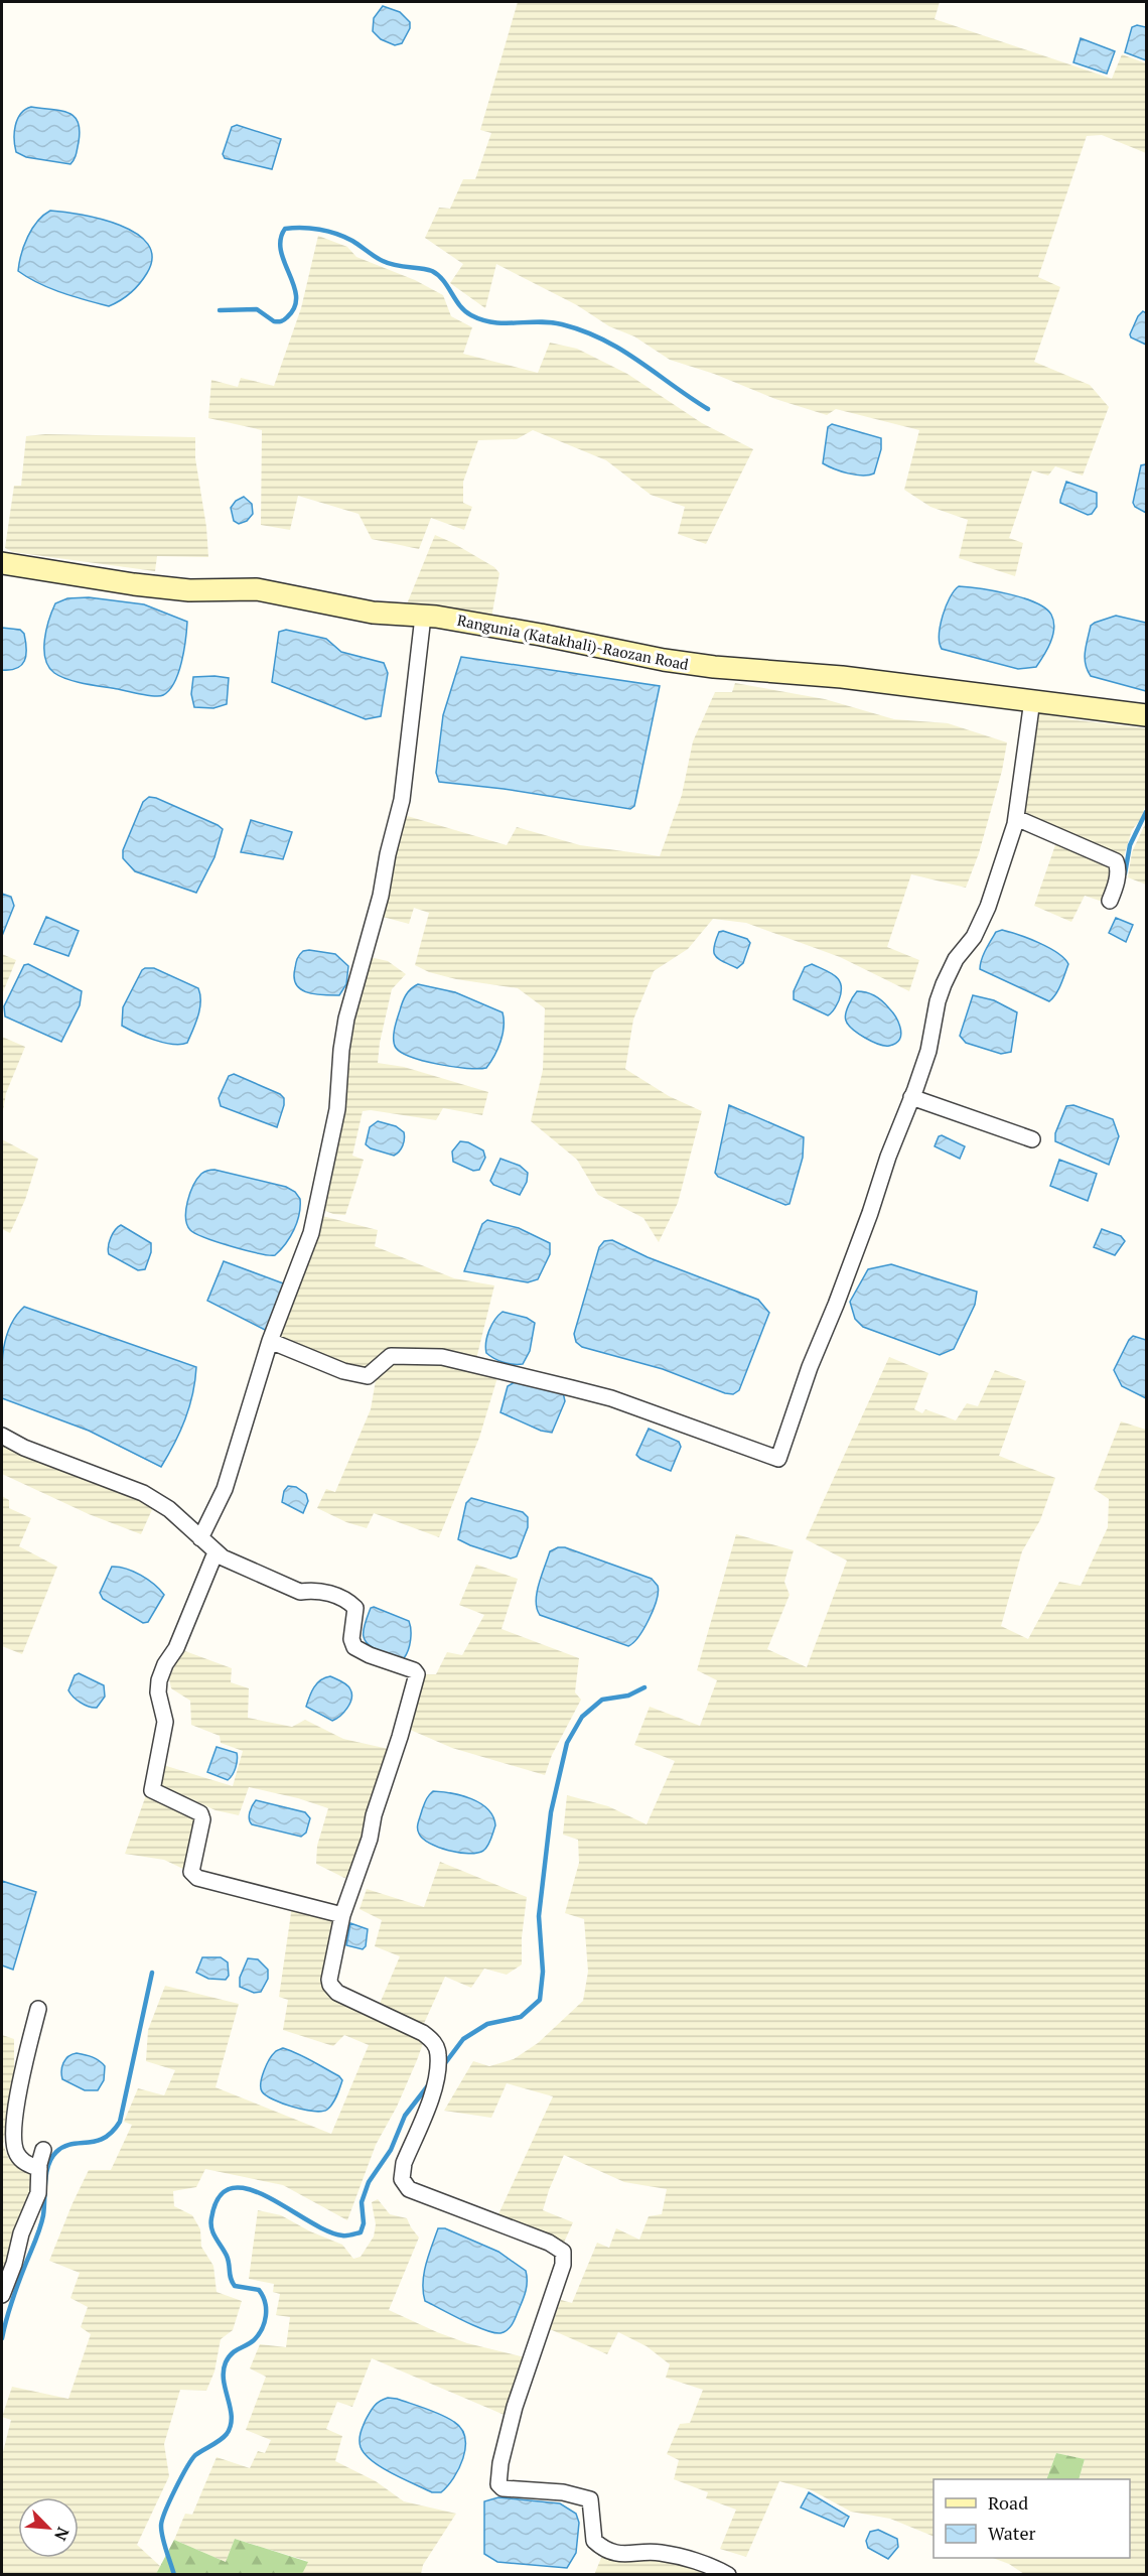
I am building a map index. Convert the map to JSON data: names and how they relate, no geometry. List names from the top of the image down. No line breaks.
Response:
{"streets":{"main road":["Rangunia (Katakhali)-Raozan Road"]},"legend":["Road","Water"],"north":"bottom right"}
